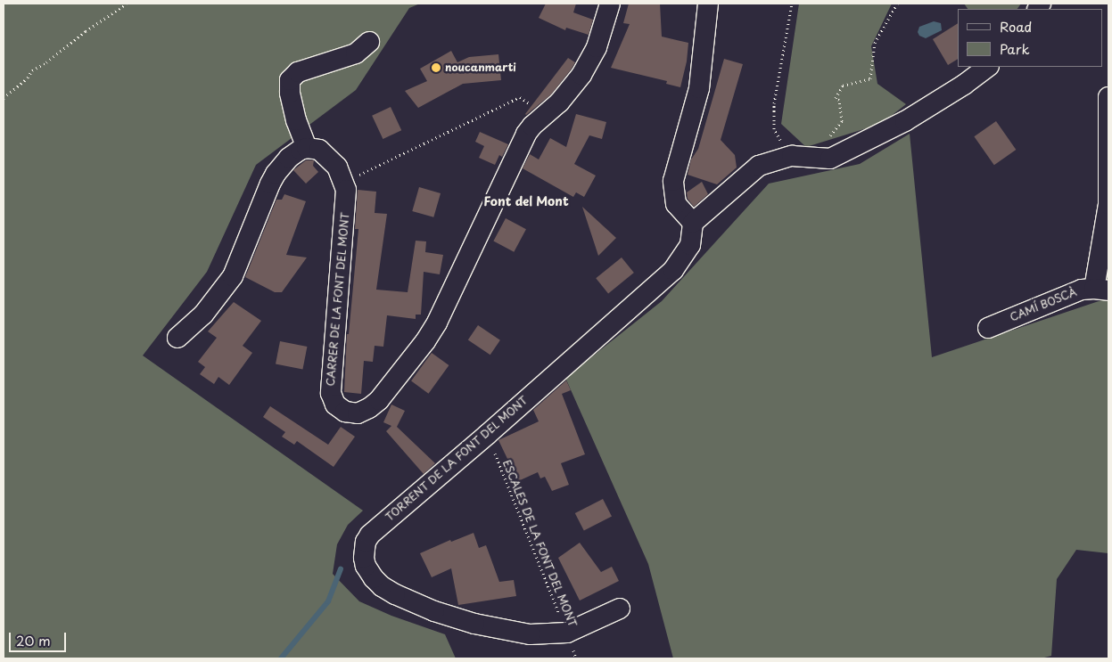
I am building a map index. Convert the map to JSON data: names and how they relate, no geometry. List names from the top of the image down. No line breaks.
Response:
{"streets":{"street":["CARRER DE LA FONT DEL MONT","CAMÍ BOSCÀ","TORRENT DE LA FONT DEL MONT"],"path":["ESCALES DE LA FONT DEL MONT"]},"crossings":[["TORRENT DE LA FONT DEL MONT","ESCALES DE LA FONT DEL MONT"]],"districts":["Font del Mont"],"places":["noucanmarti"],"legend":["Road","Park"],"scale_bar":"20 m"}
